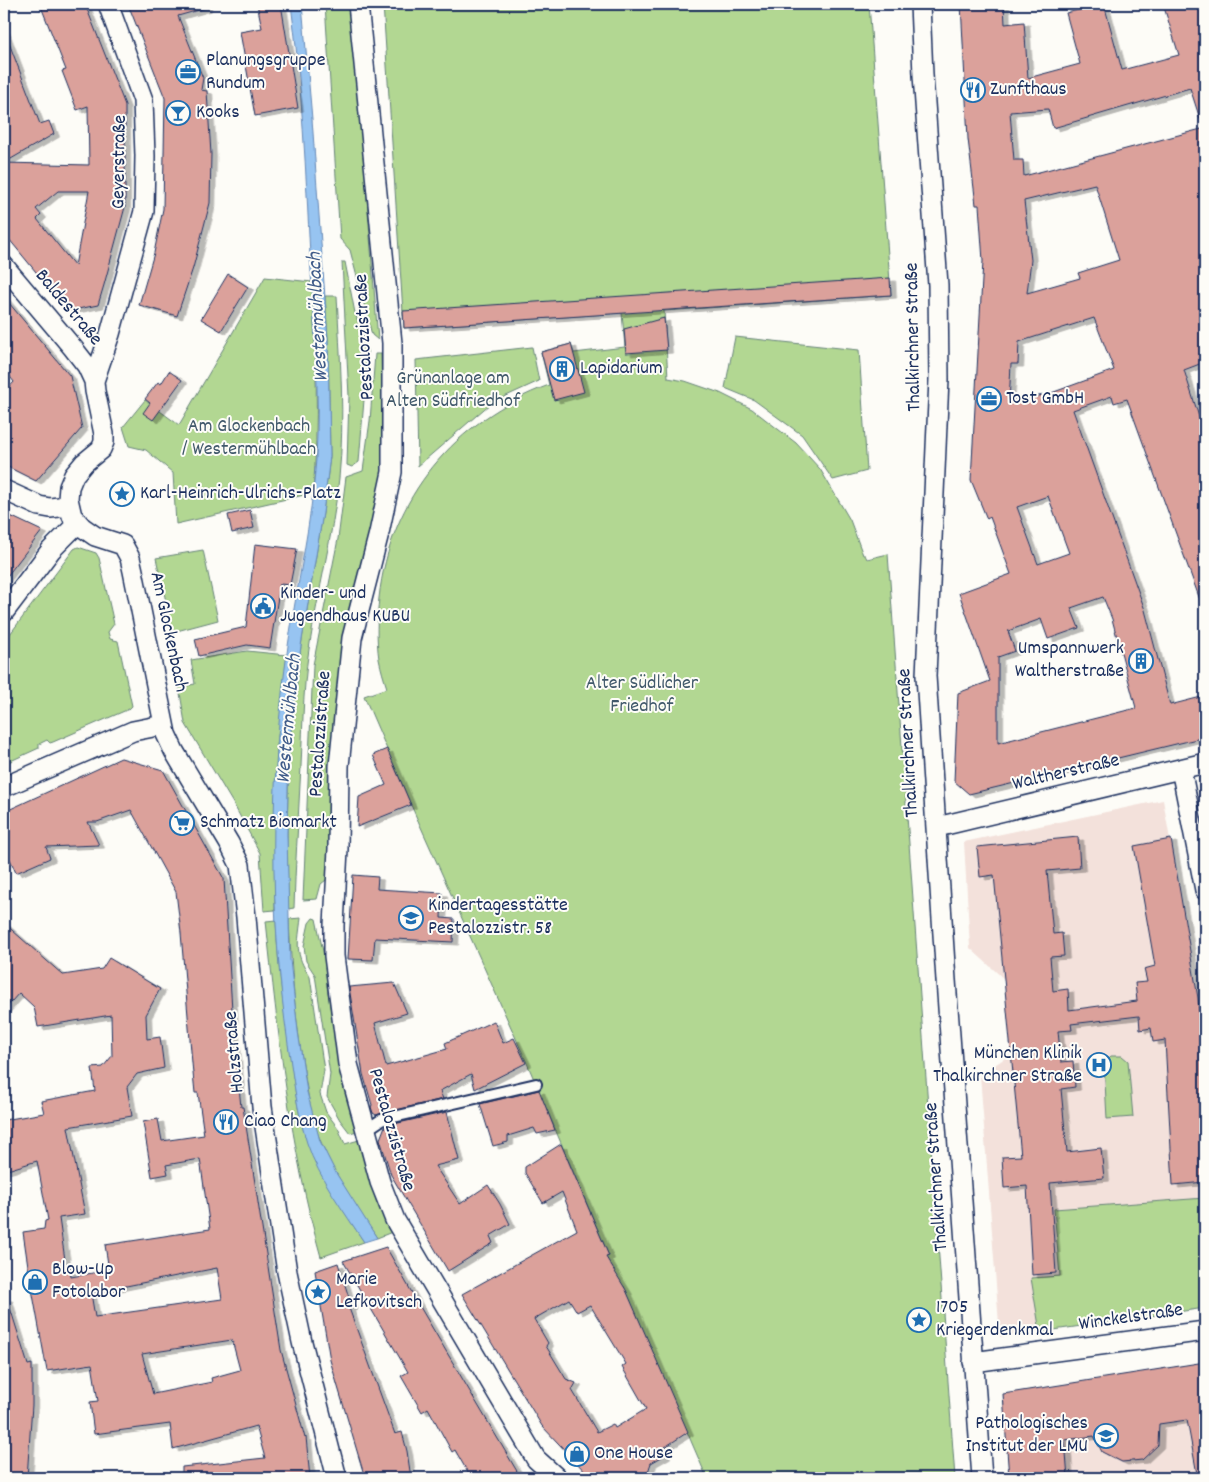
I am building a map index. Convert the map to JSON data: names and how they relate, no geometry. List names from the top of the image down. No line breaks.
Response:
{"streets":{"street":["Geyerstraße","Baldestraße","Pestalozzistraße","Thalkirchner Straße","Am Glockenbach","Waltherstraße","Holzstraße","Winckelstraße"]},"crossings":[["Geyerstraße","Baldestraße"],["Thalkirchner Straße","Waltherstraße"],["Thalkirchner Straße","Winckelstraße"],["Am Glockenbach","Holzstraße"]],"water":["Westermühlbach"],"parks":["Grünanlage am Alten Südfriedhof","Am Glockenbach / Westermühlbach","Alter Südlicher Friedhof"],"places":{"office":["Planungsgruppe Rundum","Tost GmbH"],"restaurant":["Zunfthaus","Ciao Chang"],"bar":["Kooks"],"building":["Lapidarium","Umspannwerk Waltherstraße"],"place":["Karl-Heinrich-Ulrichs-Platz","Marie Lefkovitsch","1705 Kriegerdenkmal"],"public building":["Kinder- und Jugendhaus KUBU"],"supermarket":["Schmatz Biomarkt"],"school or university":["Kindertagesstätte Pestalozzistr. 58","Pathologisches Institut der LMU"],"hospital":["München Klinik Thalkirchner Straße"],"shop":["Blow-Up Fotolabor","One House"]}}
